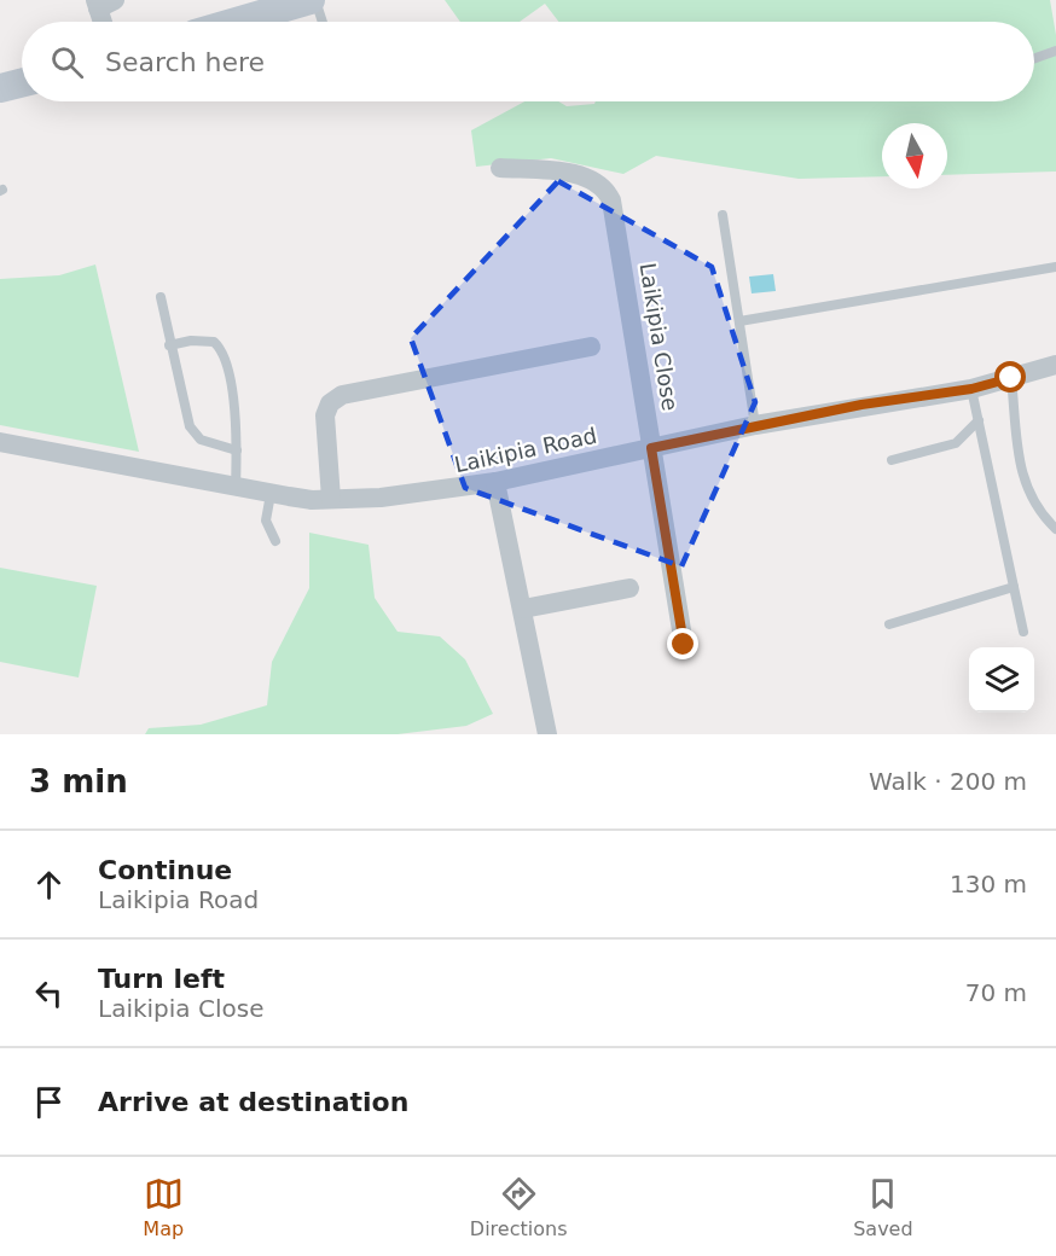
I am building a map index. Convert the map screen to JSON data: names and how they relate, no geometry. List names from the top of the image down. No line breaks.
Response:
{"streets":{"street":["Laikipia Close","Laikipia Road"]},"crossings":[["Laikipia Close","Laikipia Road"]],"north":"bottom","page":{"search":"Search here","heading":["3 min","Walk · 200 m"],"list":[["Continue","Laikipia Road","130 m"],["Turn left","Laikipia Close","70 m"],"Arrive at destination"],"nav":["Map","Directions","Saved"]}}
